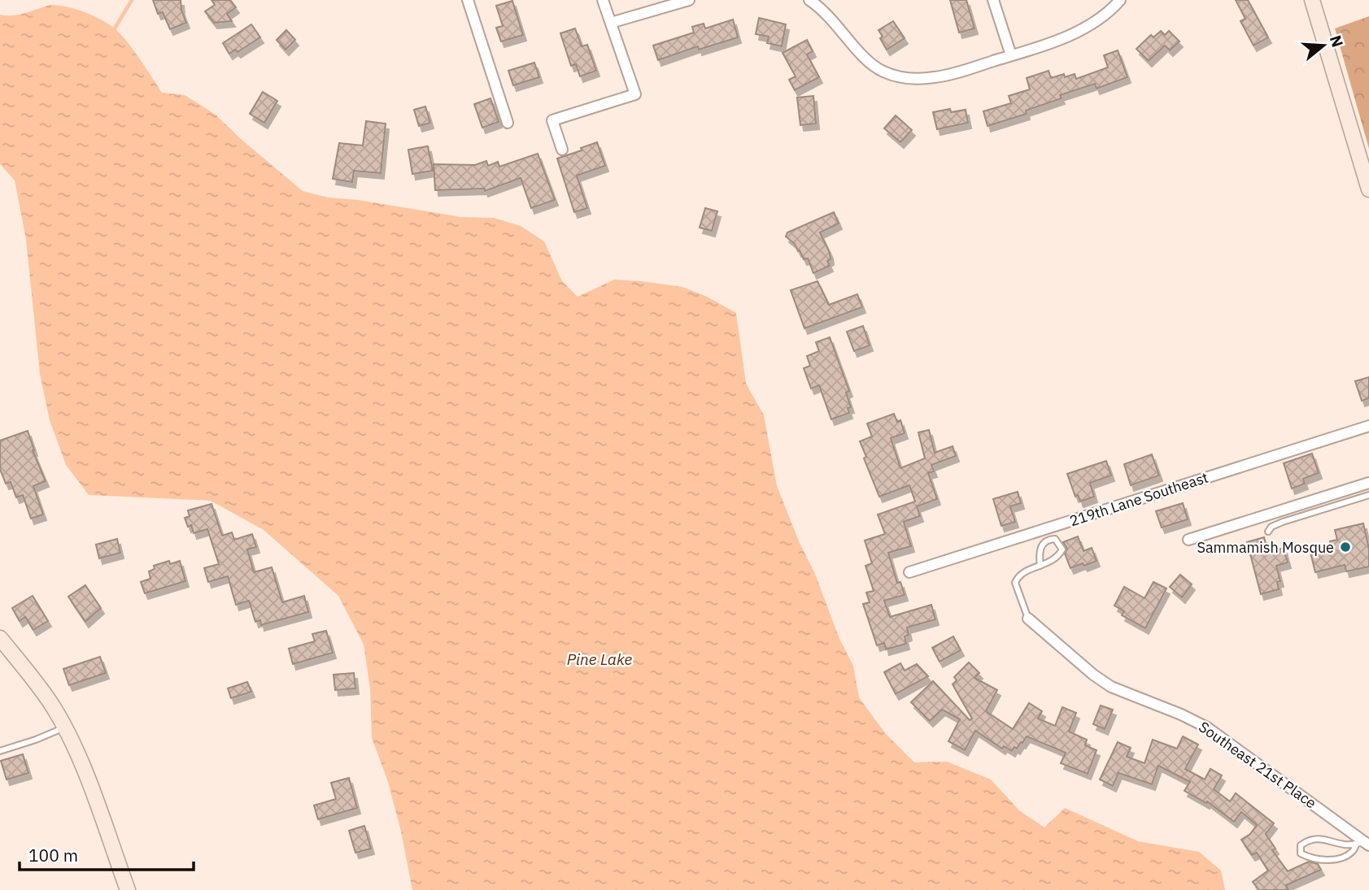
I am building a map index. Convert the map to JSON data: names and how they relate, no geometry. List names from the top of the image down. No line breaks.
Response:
{"streets":{"street":["219th Lane Southeast","Southeast 21st Place"]},"water":["Pine Lake"],"places":["Sammamish Mosque"],"scale_bar":"100 m","north":"right"}
